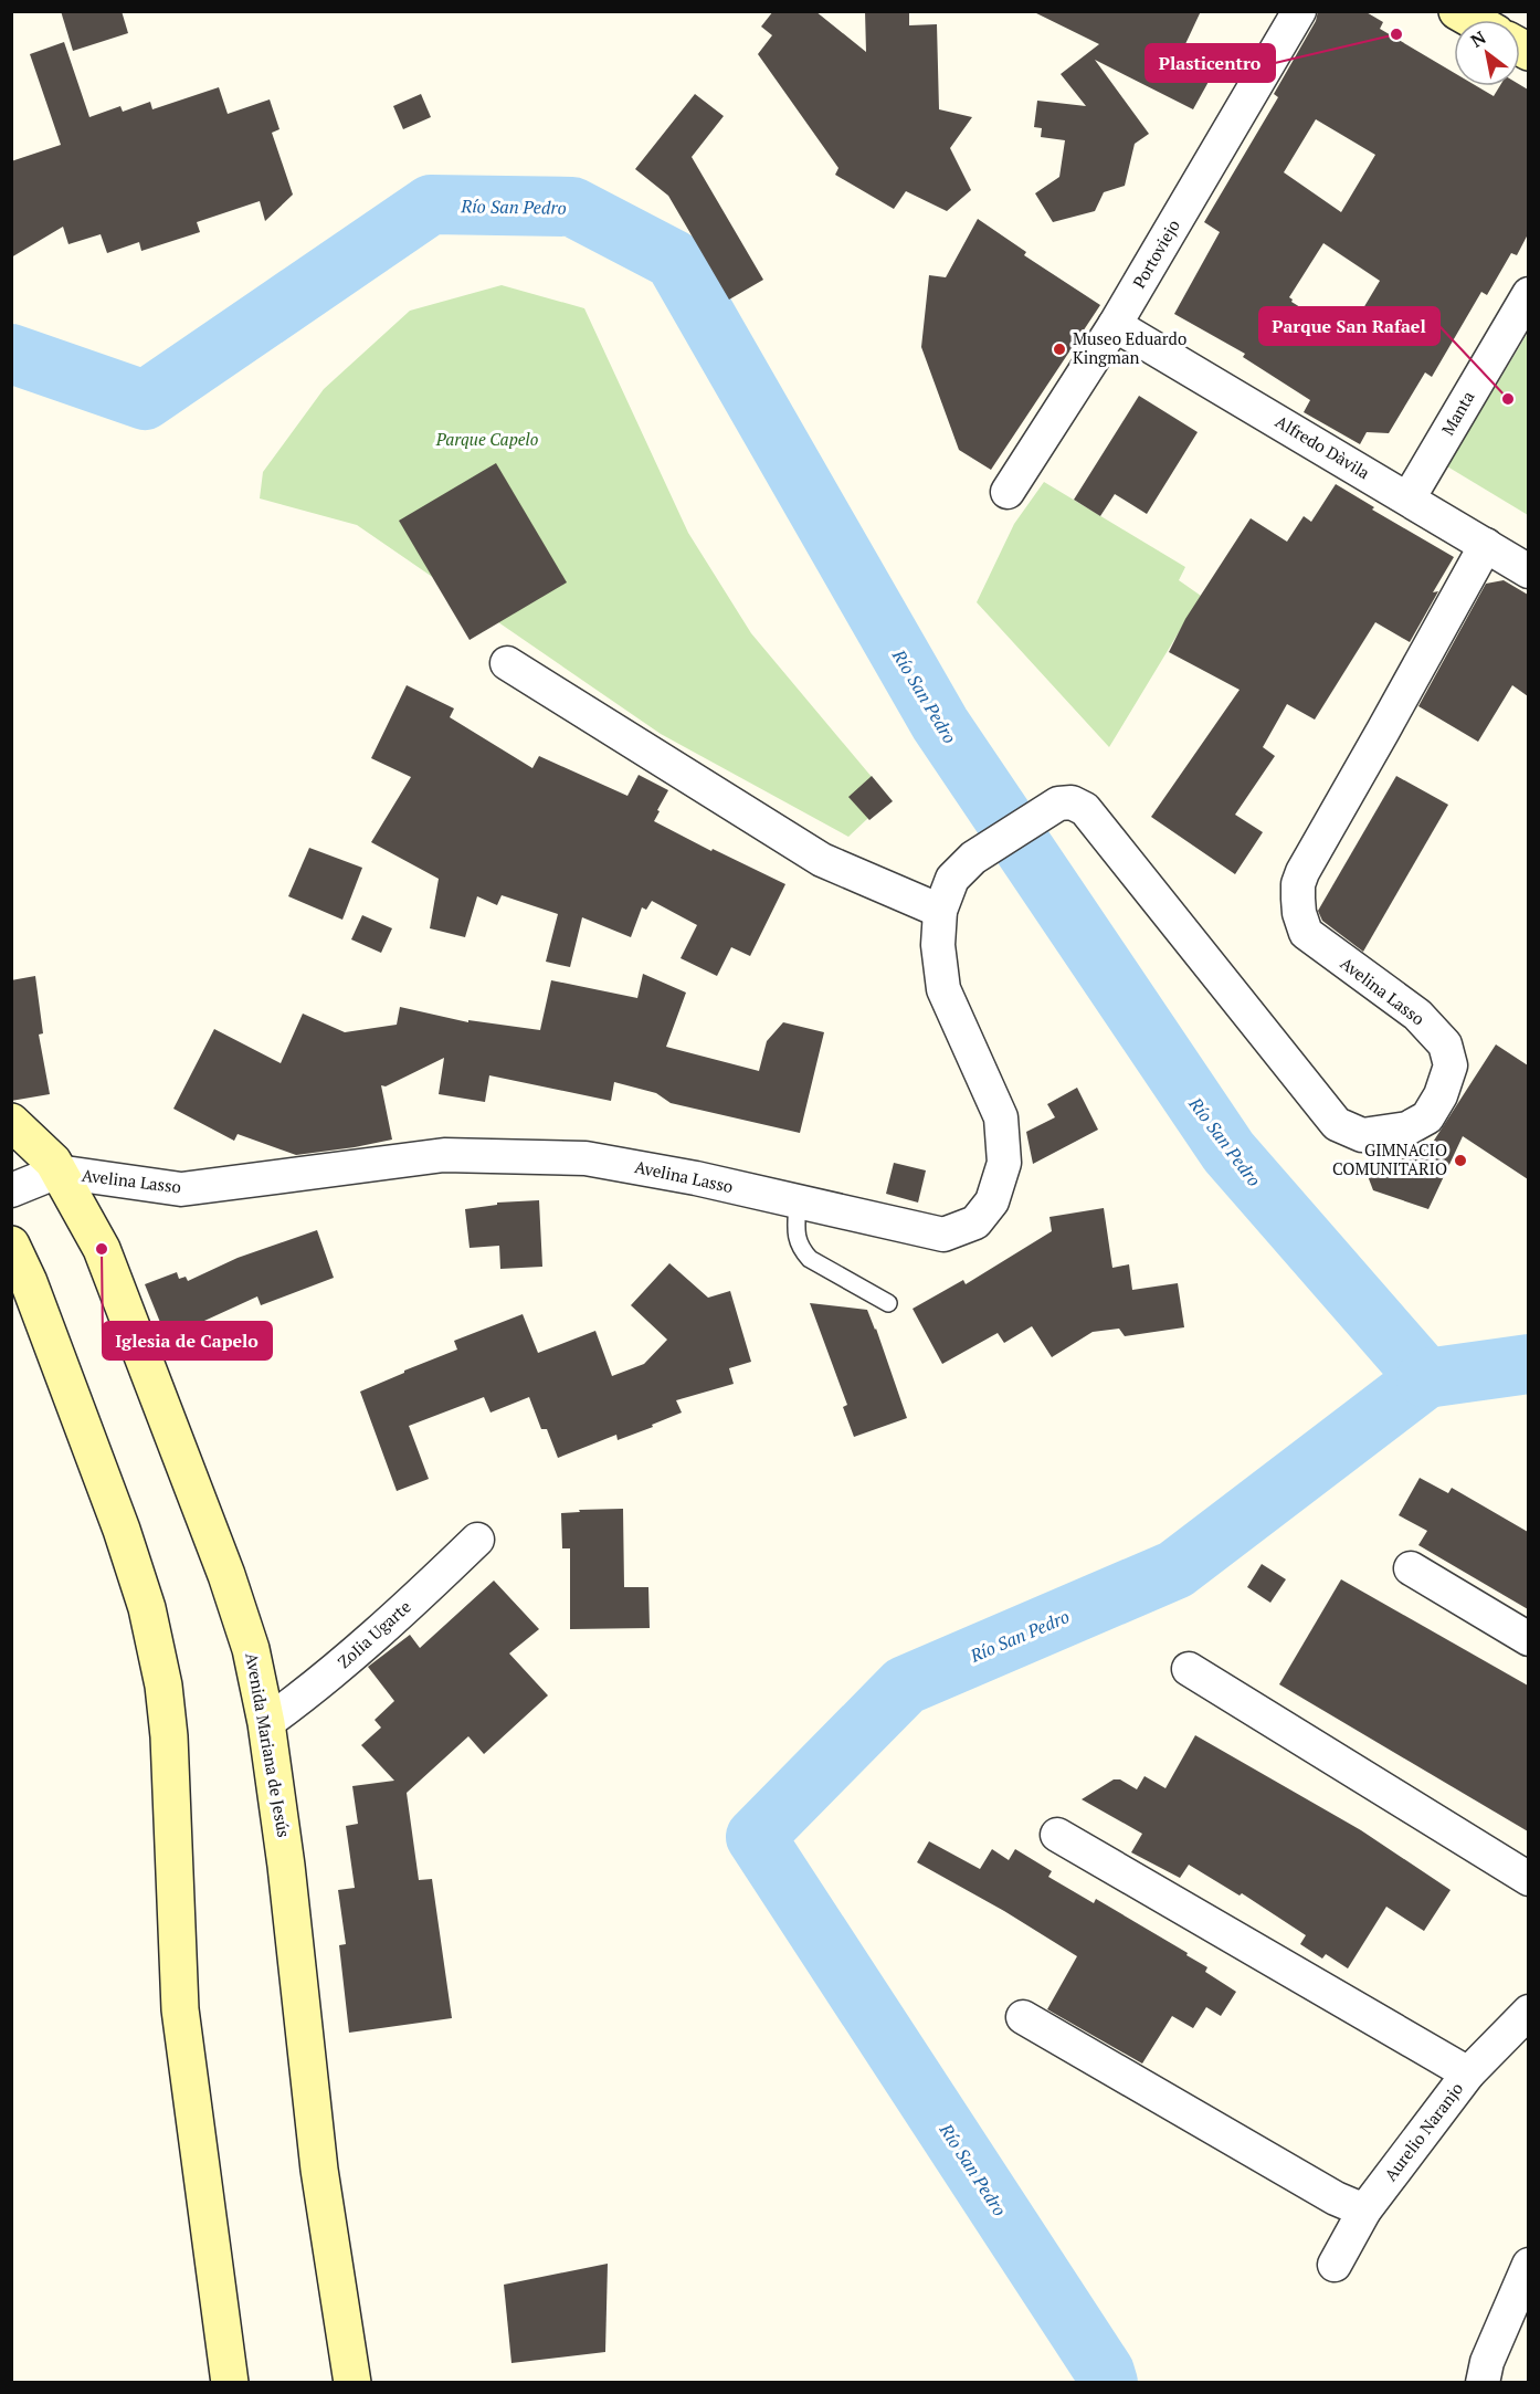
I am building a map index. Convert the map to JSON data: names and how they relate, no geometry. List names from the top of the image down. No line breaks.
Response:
{"streets":{"street":["Portoviejo","Manta","Alfredo Dàvila","Avelina Lasso","ZoIia Ugarte","Avenida Mariana de Jesús","Aurelio Naranjo"]},"crossings":[["Portoviejo","Alfredo Dàvila"],["Manta","Alfredo Dàvila"],["Alfredo Dàvila","Avelina Lasso"],["Avelina Lasso","Avenida Mariana de Jesús"],["ZoIia Ugarte","Avenida Mariana de Jesús"]],"water":["Río San Pedro"],"parks":["Parque Capelo"],"places":["Plasticentro","Museo Eduardo Kingman","Parque San Rafael","GIMNACIO COMUNITARIO","Iglesia de Capelo"],"north":"top left"}
